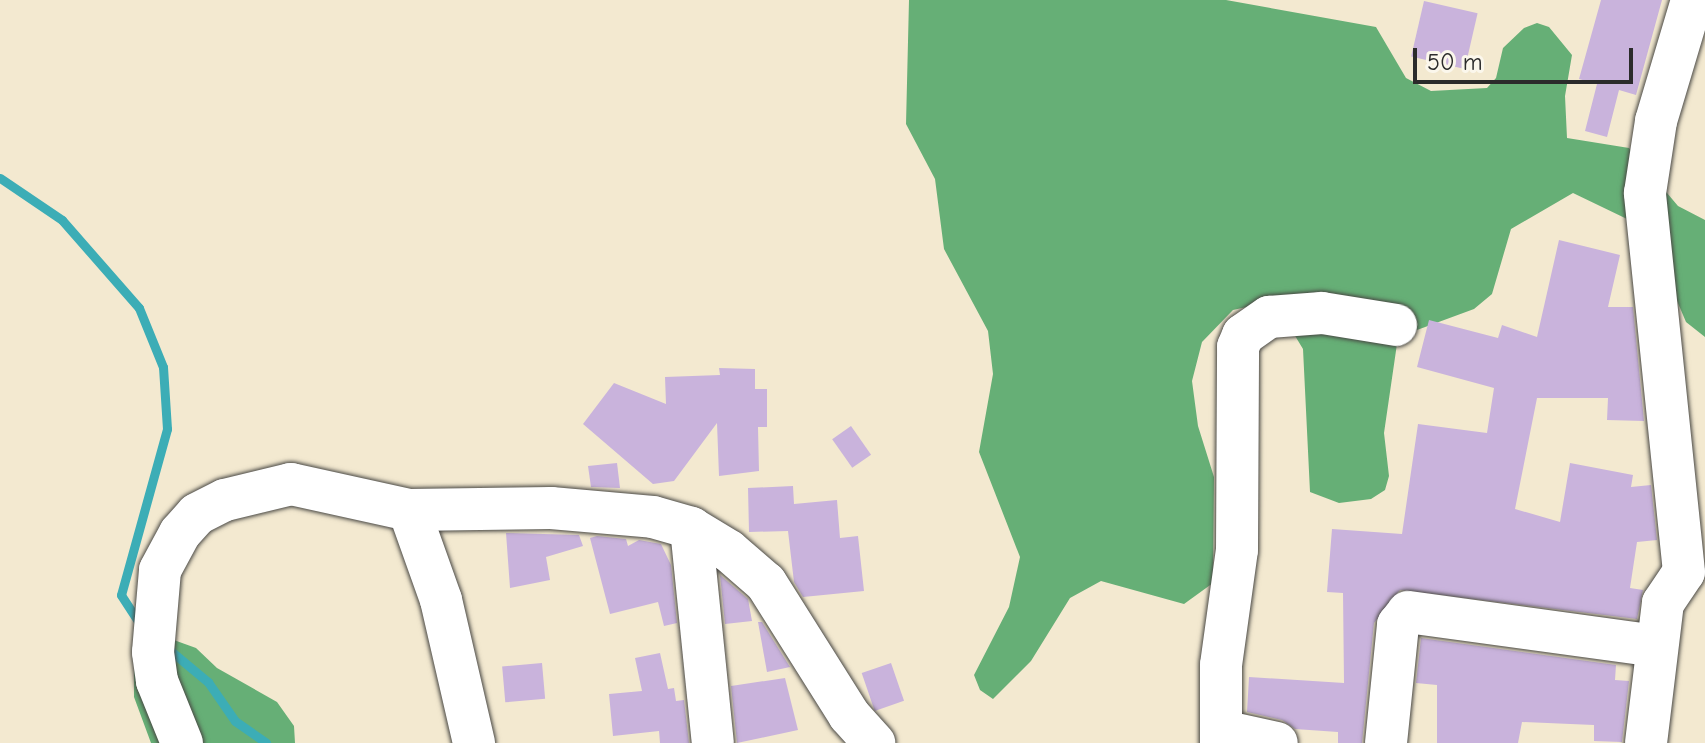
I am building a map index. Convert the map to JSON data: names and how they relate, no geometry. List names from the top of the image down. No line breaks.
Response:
{"scale_bar":"50 m"}
